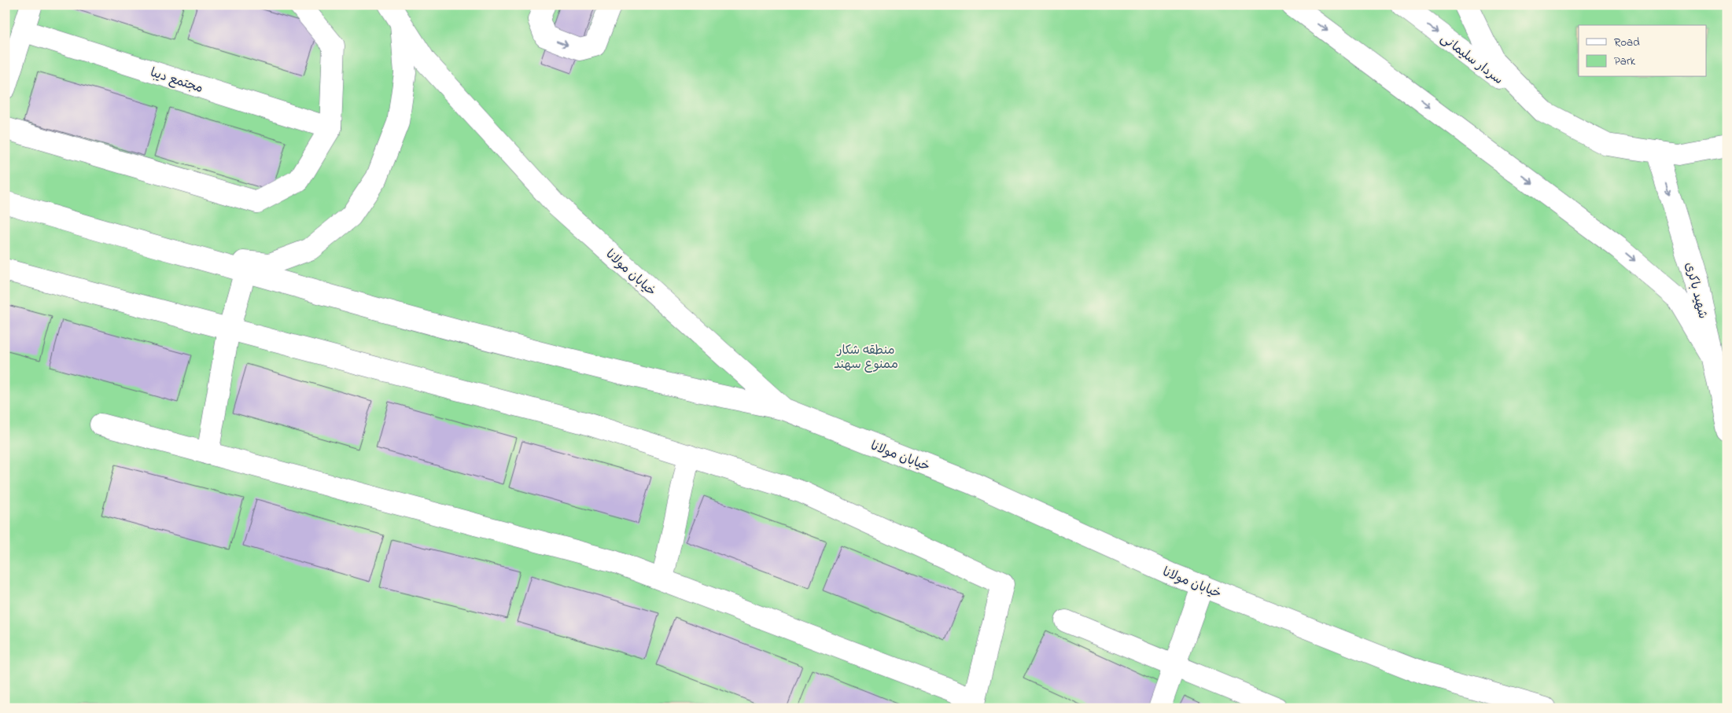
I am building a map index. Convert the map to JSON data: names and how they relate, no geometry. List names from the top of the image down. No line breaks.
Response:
{"streets":{"street":["سردار سلیمانی","مجتمع دیبا","خیابان مولانا","شهید باکری"]},"one_way":["شهید باکری"],"parks":["منطقه شکار ممنوع سهند"],"legend":["Road","Park"]}
